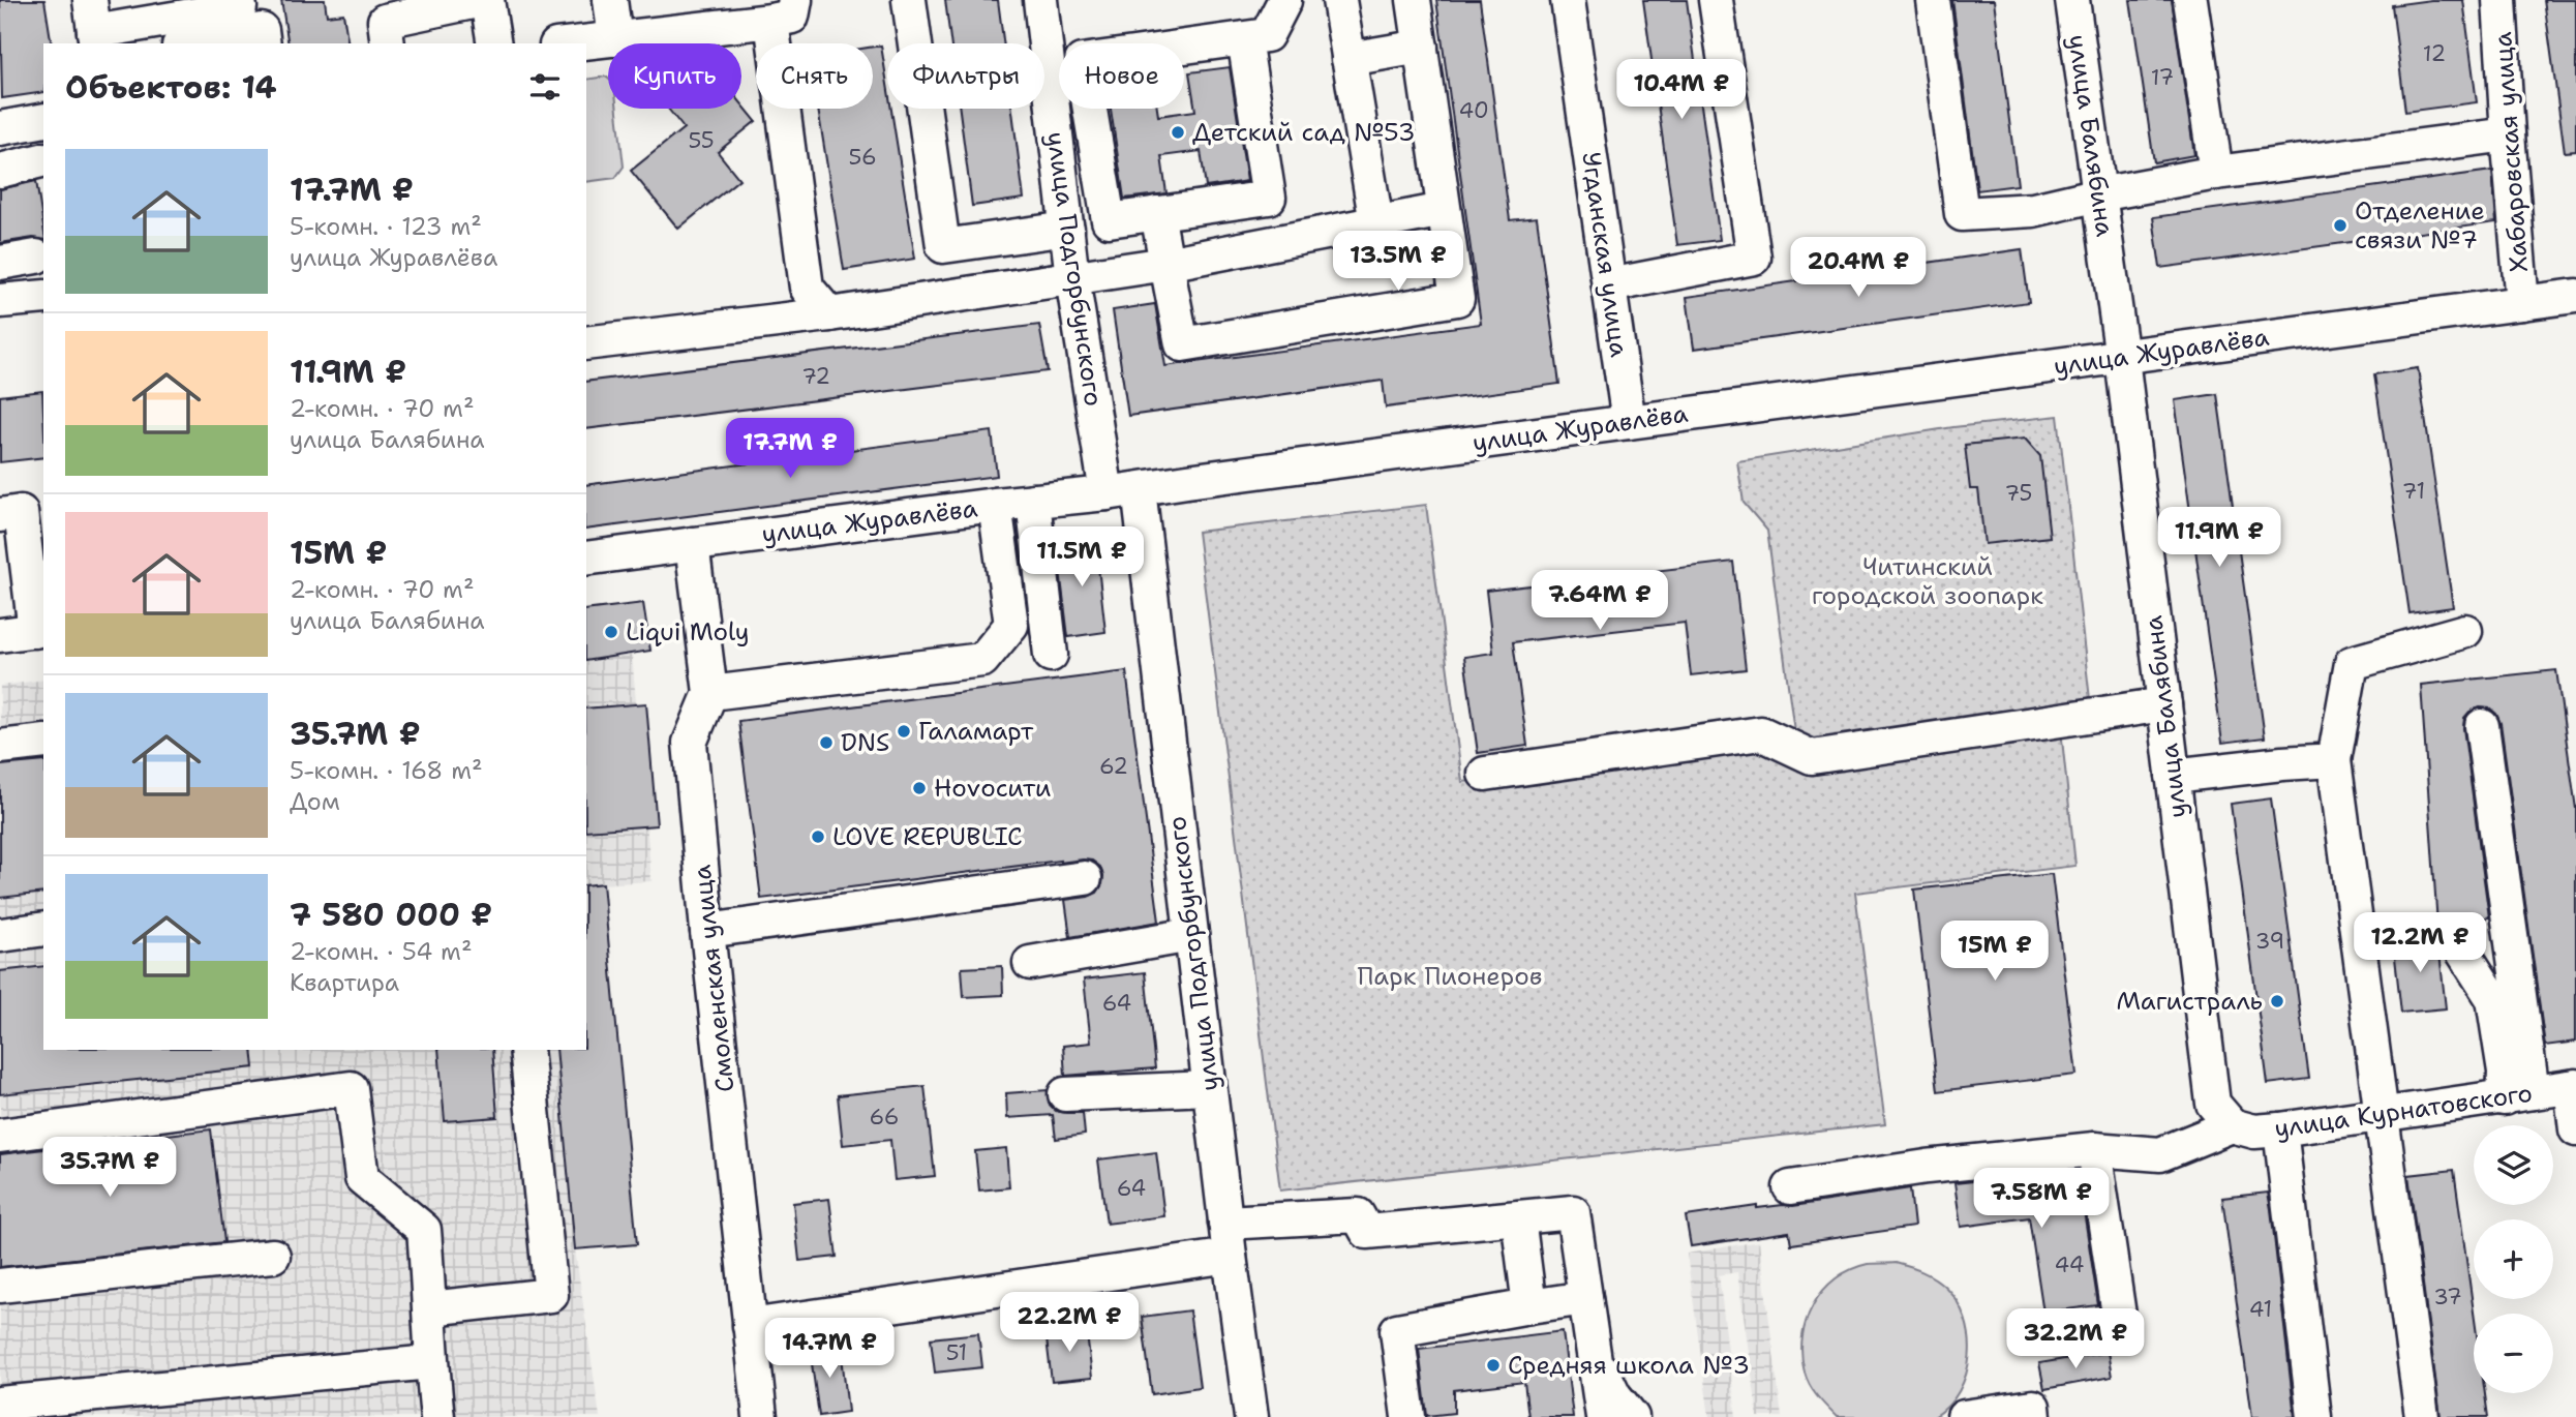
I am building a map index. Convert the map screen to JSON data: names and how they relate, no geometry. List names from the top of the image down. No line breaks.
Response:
{"streets":{"street":["улица Балябина","Хабаровская улица","Угданская улица","улица Подгорбунского","улица Журавлёва","Смоленская улица","улица Курнатовского"]},"crossings":[["улица Балябина","улица Журавлёва"],["улица Балябина","улица Курнатовского"],["Хабаровская улица","улица Журавлёва"],["Угданская улица","улица Журавлёва"],["улица Подгорбунского","улица Журавлёва"],["улица Журавлёва","Смоленская улица"]],"parks":["Читинский городской зоопарк","Парк Пионеров"],"places":["Детский сад №53","Отделение связи №7","Liqui Moly","Галамарт","DNS","Ноvосити","LOVE REPUBLIC","Магистраль","Средняя школа №3"],"house_numbers":["12","17","40","55","56","72","71","75","62","39","64","66","64","44","37","41","51"],"page":{"chip":["Купить","Снять","Фильтры","Новое"],"heading":"Объектов: 14","price":["10.4M ₽","13.5M ₽","20.4M ₽","17.7M ₽","11.9M ₽","11.5M ₽","7.64M ₽","12.2M ₽","15M ₽","35.7M ₽","7.58M ₽","22.2M ₽","32.2M ₽","14.7M ₽"],"list":[{"name":"17.7M ₽","note":"5-комн. · 123 m² · улица Журавлёва"},{"name":"11.9M ₽","note":"2-комн. · 70 m² · улица Балябина"},{"name":"15M ₽","note":"2-комн. · 70 m² · улица Балябина"},{"name":"35.7M ₽","note":"5-комн. · 168 m² · Дом"},{"name":"7 580 000 ₽","note":"2-комн. · 54 m² · Квартира"}],"map_buttons":["+","−"]}}
